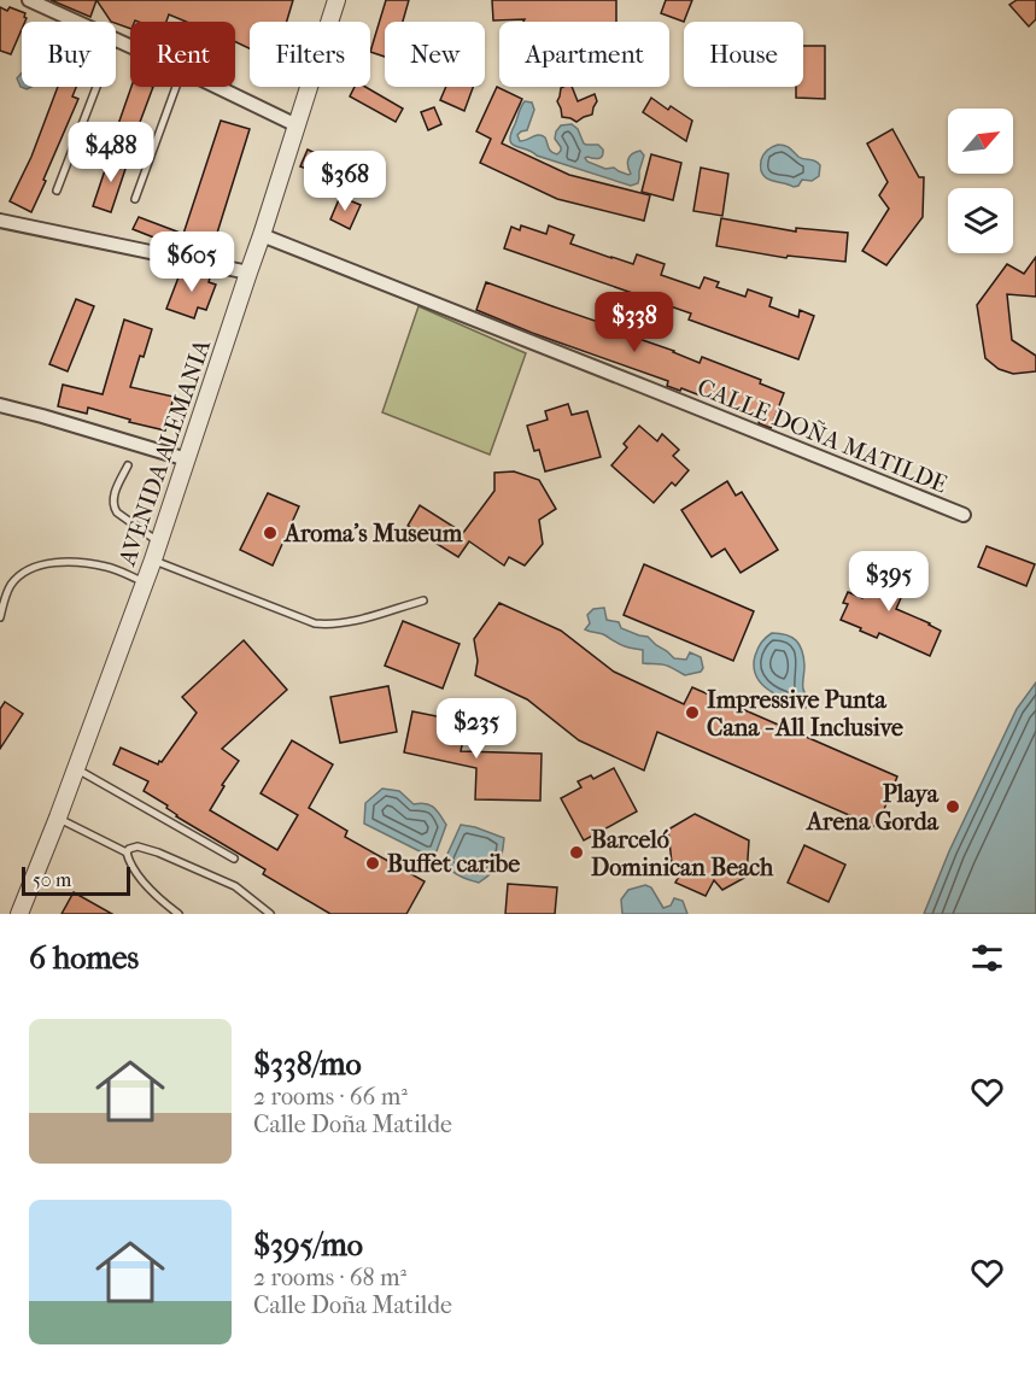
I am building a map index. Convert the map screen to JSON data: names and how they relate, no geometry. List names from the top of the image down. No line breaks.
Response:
{"streets":{"street":["CALLE DOÑA MATILDE","AVENIDA ALEMANIA"]},"crossings":[["CALLE DOÑA MATILDE","AVENIDA ALEMANIA"]],"places":["Aroma's Museum","Impressive Punta Cana - All Inclusive","Playa Arena Gorda","Barceló Dominican Beach","Buffet caribe"],"scale_bar":"50 m","north":"top right","page":{"chip":["Buy","Rent","Filters","New","Apartment","House"],"price":["$488","$368","$605","$338","$395","$235"],"scale":"50 m","heading":"6 homes","list":[{"name":"$338/mo","note":"2 rooms · 66 m² · Calle Doña Matilde"},{"name":"$395/mo","note":"2 rooms · 68 m² · Calle Doña Matilde"}]}}
